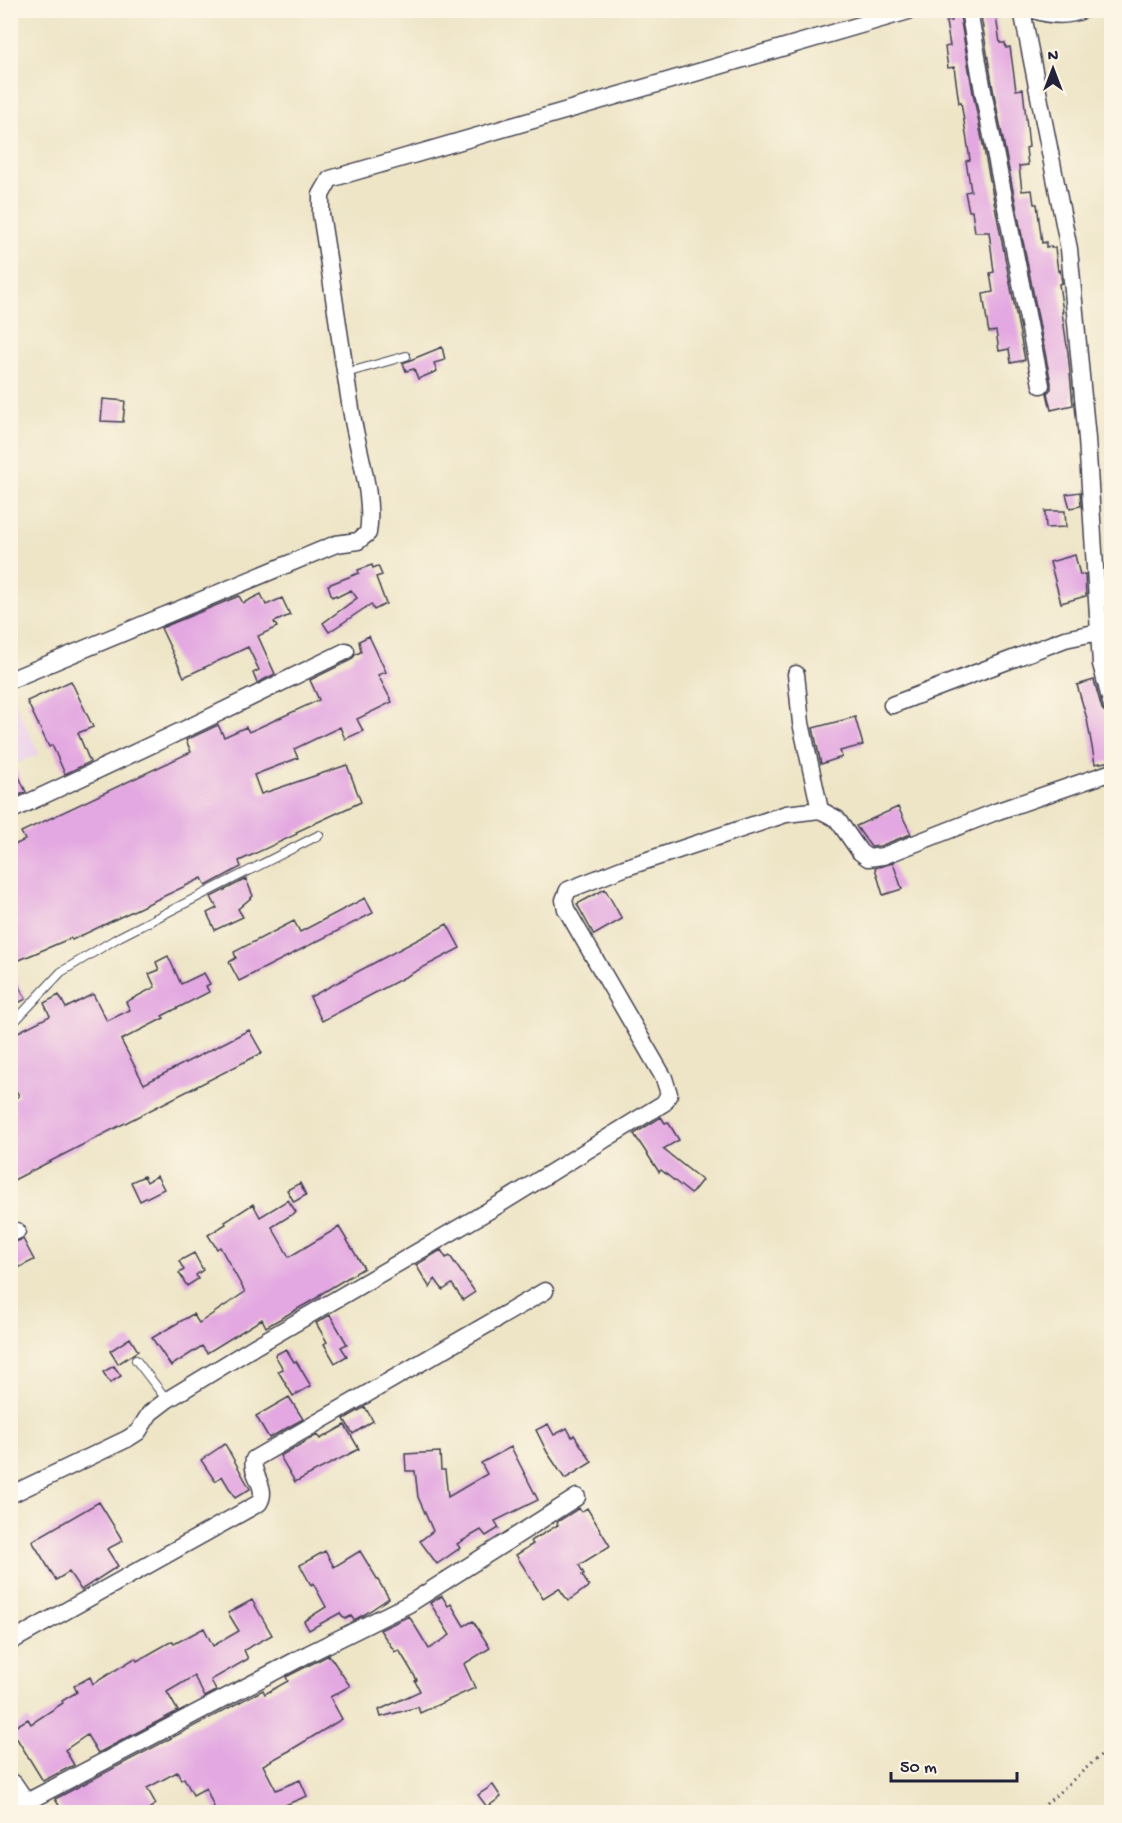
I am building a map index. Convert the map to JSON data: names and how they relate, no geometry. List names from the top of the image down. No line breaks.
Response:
{"scale_bar":"50 m","north":"top"}
